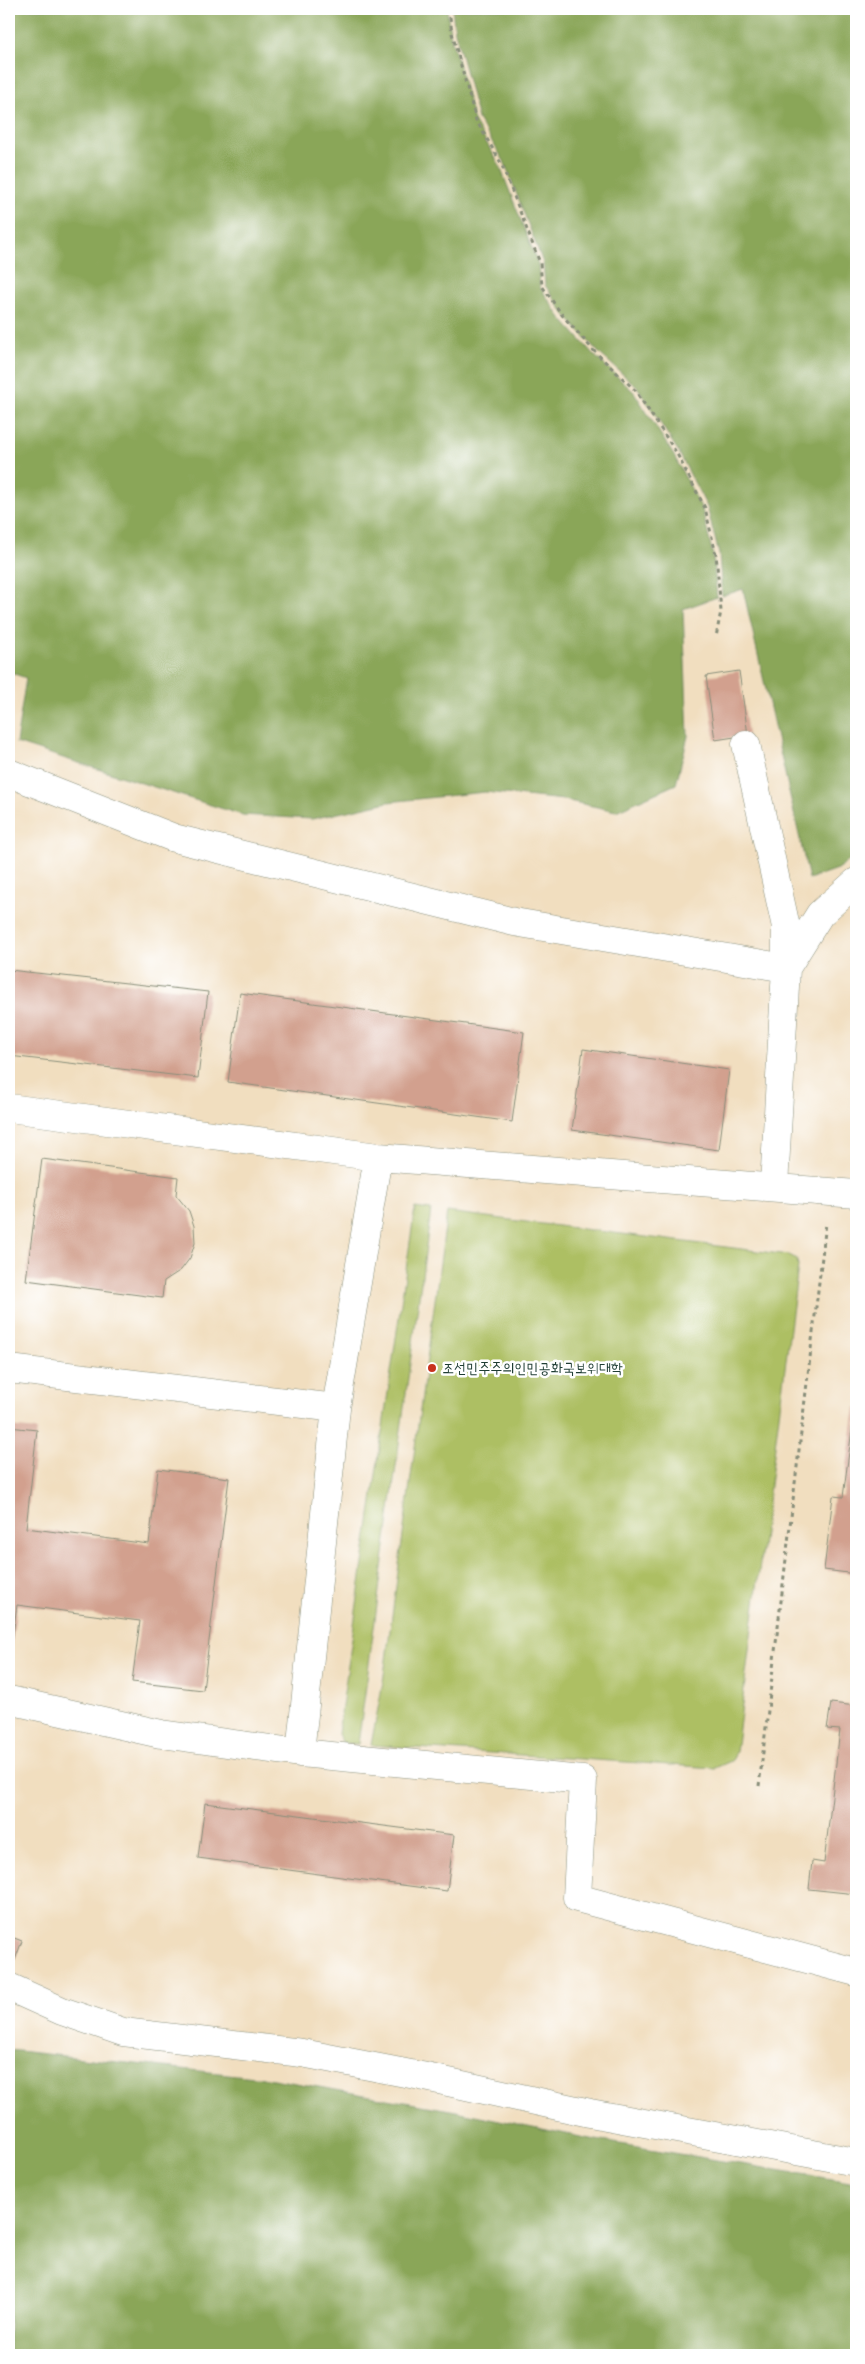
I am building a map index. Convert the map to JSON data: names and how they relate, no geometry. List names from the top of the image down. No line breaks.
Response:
{"places":["조선민주주의인민공화국보위대학"]}
